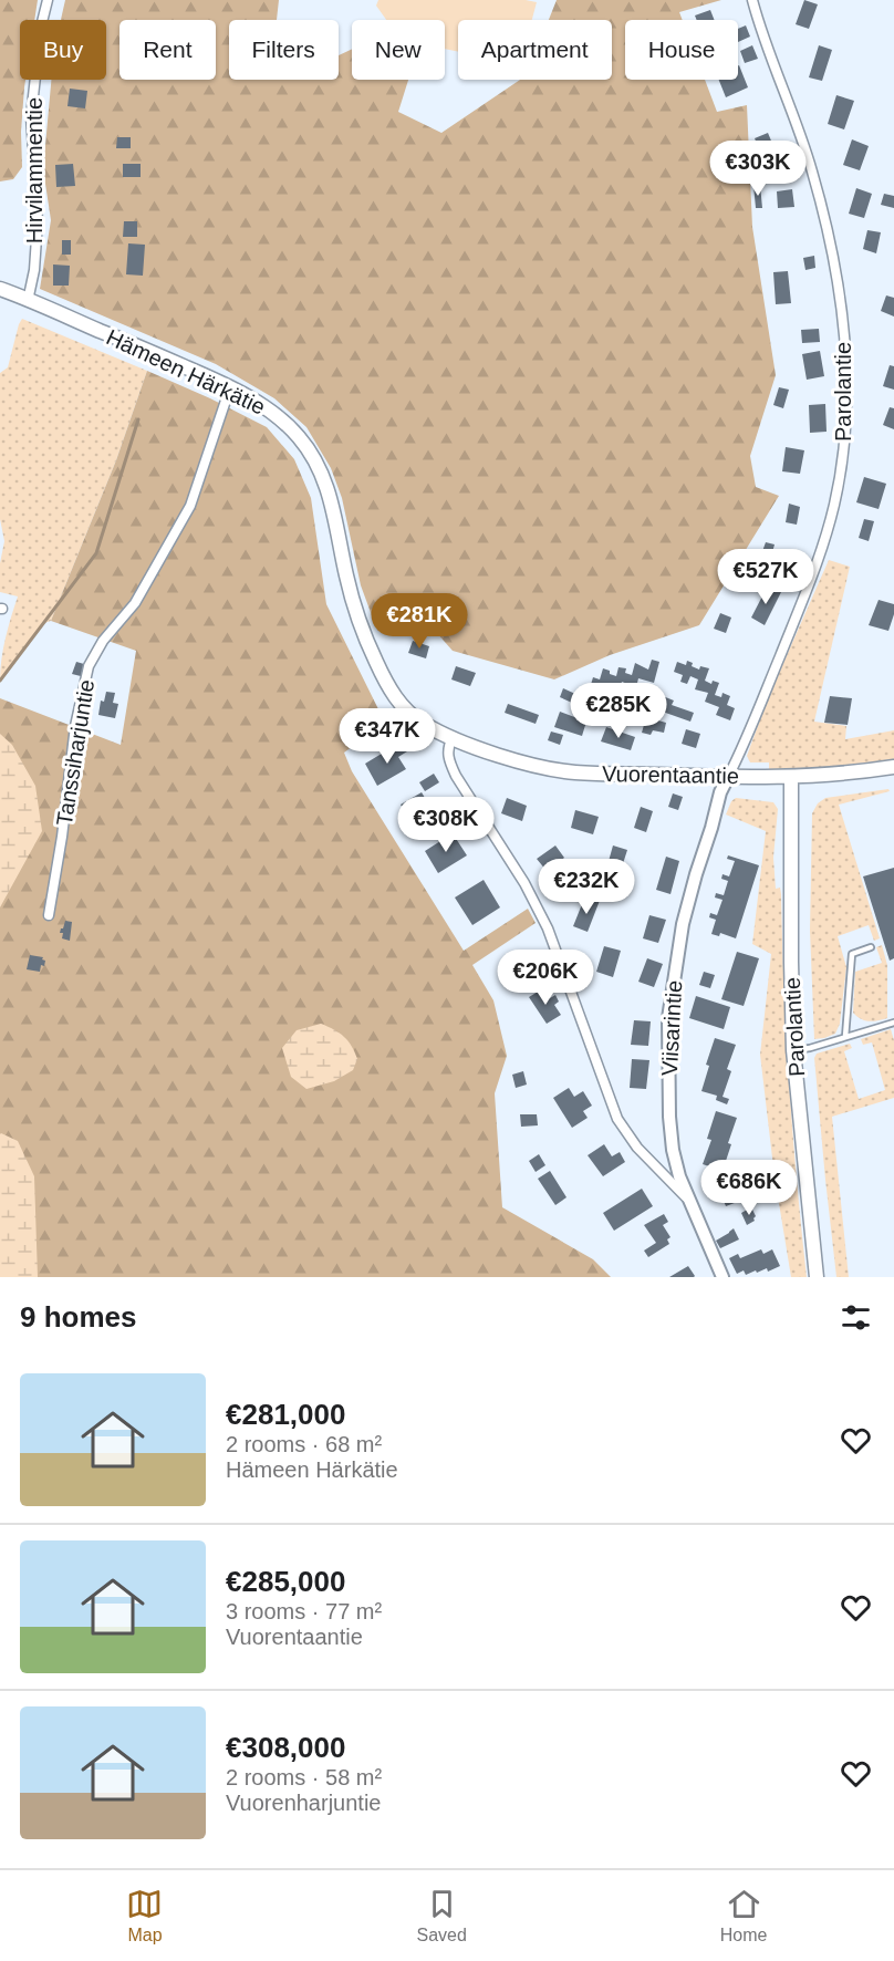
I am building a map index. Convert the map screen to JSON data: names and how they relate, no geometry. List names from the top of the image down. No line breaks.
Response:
{"streets":{"main road":["Hämeen Härkätie","Parolantie","Vuorentaantie"],"street":["Hirvilammentie","Tanssiharjuntie","Viisarintie"]},"crossings":[["Hirvilammentie","Hämeen Härkätie"],["Hämeen Härkätie","Tanssiharjuntie"],["Hämeen Härkätie","Vuorentaantie"],["Parolantie","Vuorentaantie"],["Parolantie","Viisarintie"],["Vuorentaantie","Viisarintie"]],"page":{"chip":["Buy","Rent","Filters","New","Apartment","House"],"price":["€303K","€527K","€281K","€285K","€347K","€308K","€232K","€206K","€686K"],"heading":"9 homes","list":[{"name":"€281,000","note":"2 rooms · 68 m² · Hämeen Härkätie"},{"name":"€285,000","note":"3 rooms · 77 m² · Vuorentaantie"},{"name":"€308,000","note":"2 rooms · 58 m² · Vuorenharjuntie"}],"tabs":["Map","Saved","Home"]}}
